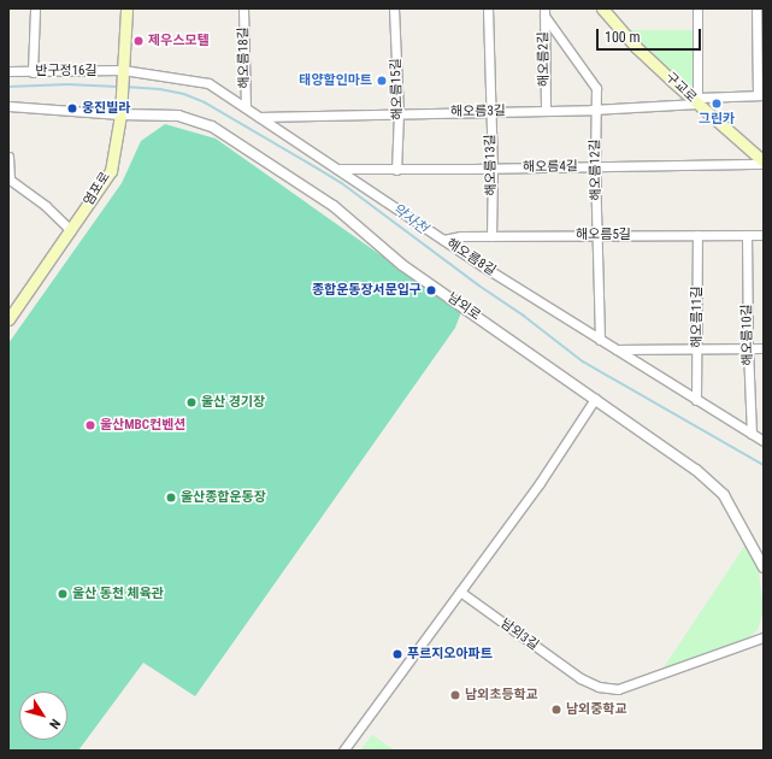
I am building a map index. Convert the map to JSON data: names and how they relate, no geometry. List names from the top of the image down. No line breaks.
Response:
{"streets":{"main road":["구교로","염포로"],"street":["해오름18길","해오름2길","반구정16길","해오름15길","해오름3길","해오름13길","해오름4길","해오름12길","해오름5길","해오름8길","남외로","해오름11길","해오름10길","남외3길"]},"crossings":[["해오름18길","해오름8길"],["해오름2길","해오름3길"],["해오름2길","해오름12길"],["반구정16길","염포로"],["반구정16길","해오름8길"],["구교로","해오름3길"],["구교로","해오름4길"],["해오름15길","해오름3길"],["해오름15길","해오름4길"],["해오름3길","해오름13길"],["해오름3길","해오름12길"],["해오름3길","해오름8길"],["해오름13길","해오름4길"],["해오름13길","해오름5길"],["해오름4길","해오름12길"],["해오름4길","해오름8길"],["해오름12길","해오름5길"],["해오름12길","해오름8길"],["염포로","해오름8길"],["염포로","남외로"],["해오름5길","해오름8길"],["해오름5길","해오름11길"],["해오름5길","해오름10길"],["해오름8길","해오름11길"],["해오름8길","해오름10길"]],"water":["약사천"],"places":["제우스모텔","태양할인마트","그린카","웅진빌라","종합운동장서문입구","울산 경기장","울산MBC컨벤션","울산종합운동장","울산 동천 체육관","푸르지오아파트","남외초등학교","남외중학교"],"scale_bar":"100 m","north":"bottom right"}
